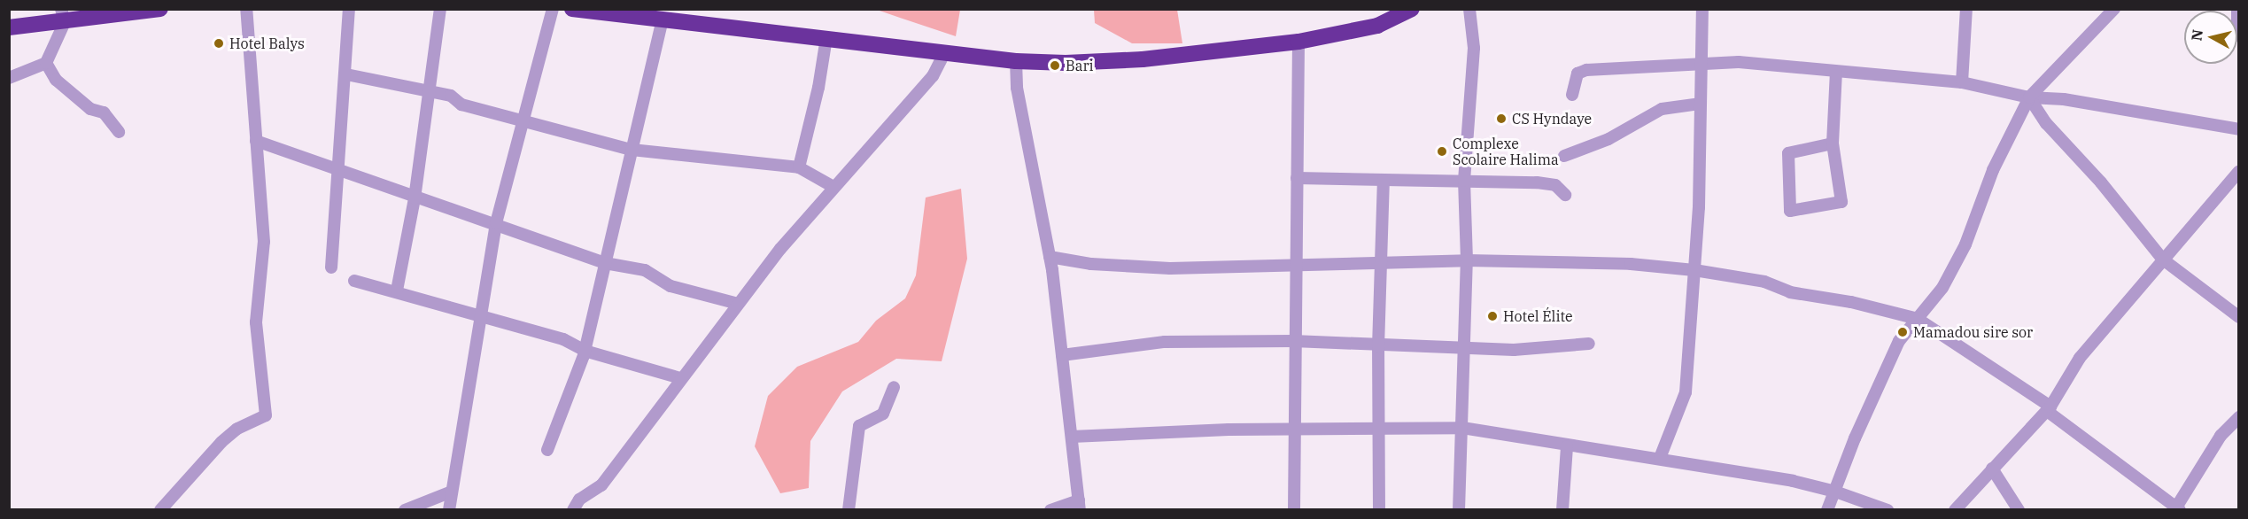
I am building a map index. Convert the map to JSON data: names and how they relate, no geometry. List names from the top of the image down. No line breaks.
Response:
{"places":["Hotel Balys","Bari","CS Hyndaye","Complexe Scolaire Halima","Hotel Élite","Mamadou sire sor"],"north":"left"}
